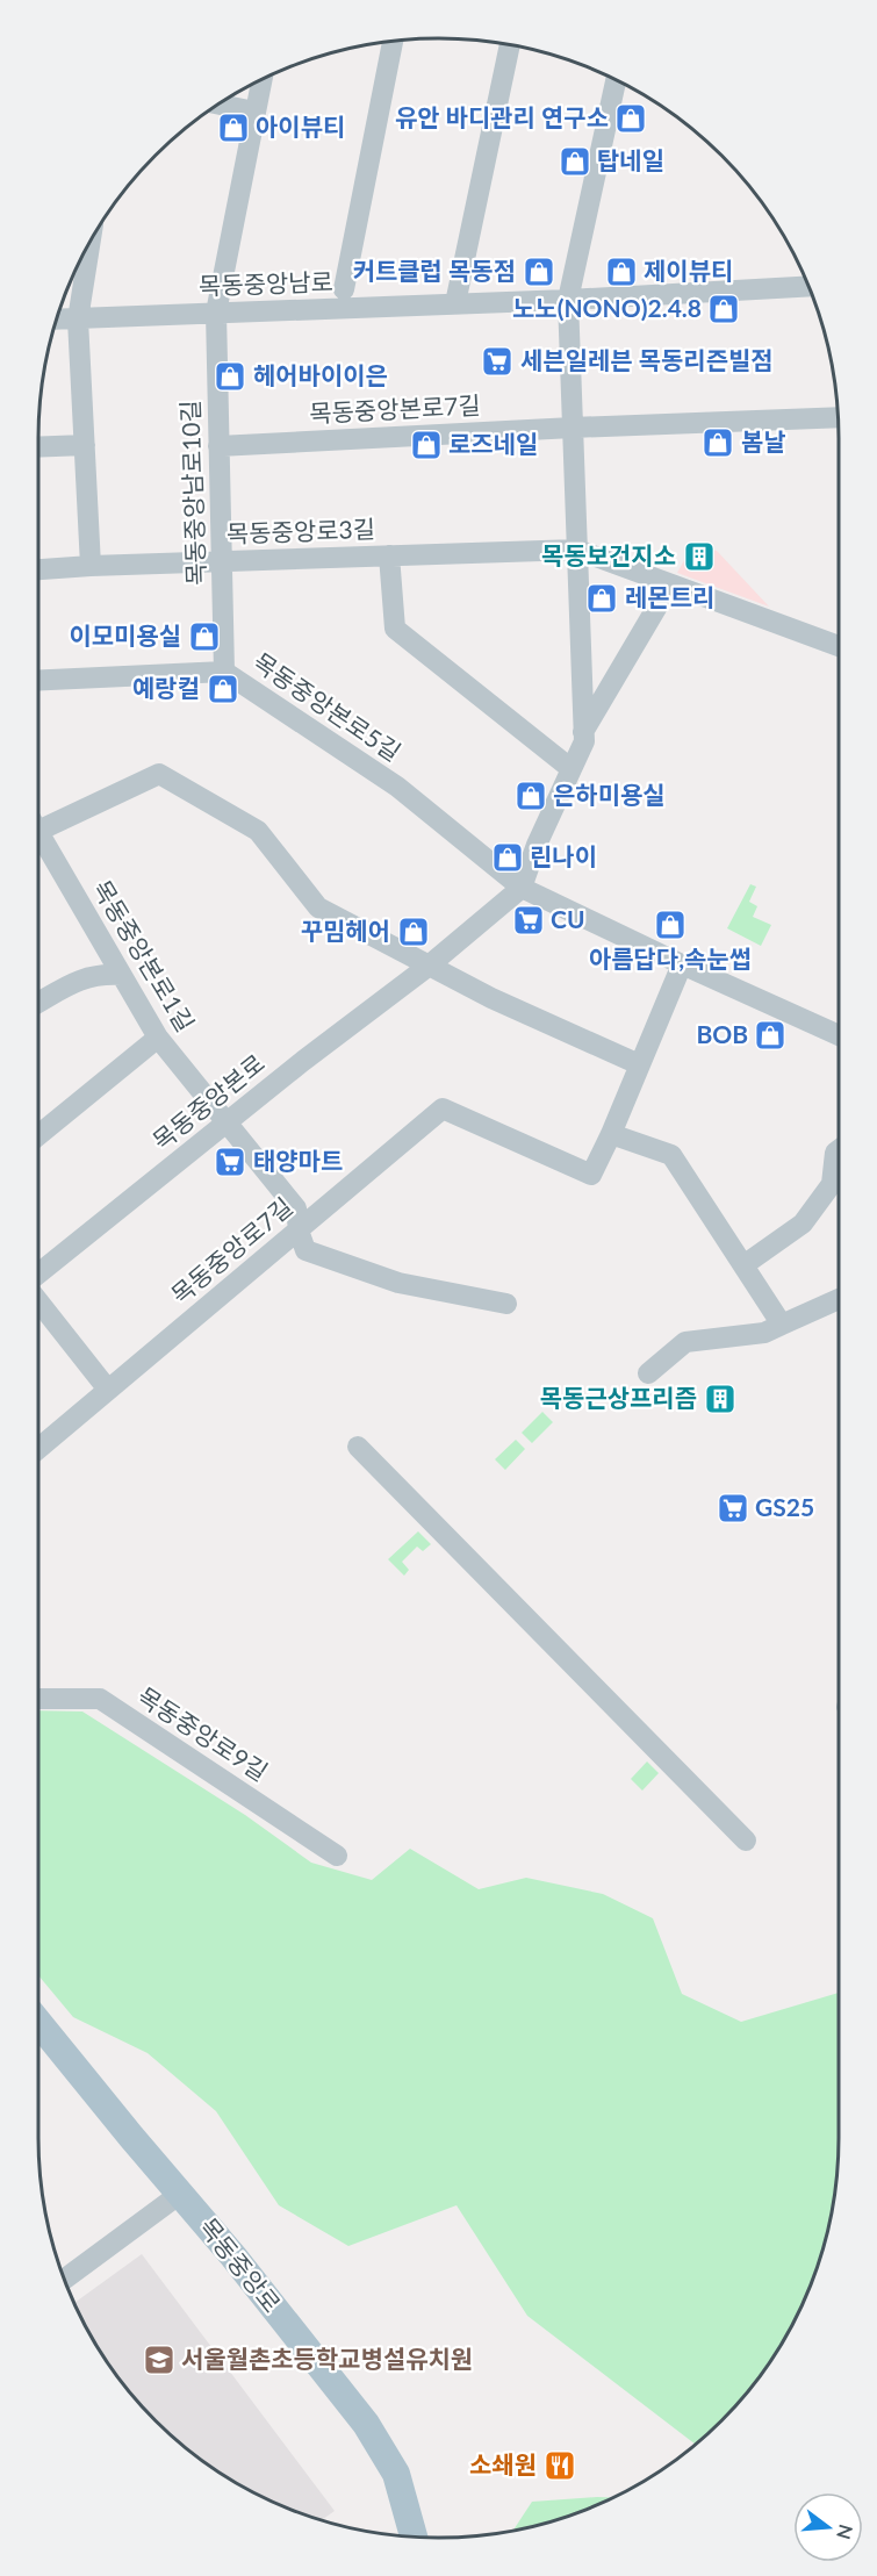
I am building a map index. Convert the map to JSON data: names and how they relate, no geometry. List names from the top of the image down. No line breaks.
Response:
{"streets":{"main road":["목동중앙로"],"street":["목동중앙남로","목동중앙본로7길","목동중앙남로10길","목동중앙로3길","목동중앙본로5길","목동중앙본로1길","목동중앙본로","목동중앙로7길","목동중앙로9길"]},"crossings":[["목동중앙남로","목동중앙남로10길"],["목동중앙본로7길","목동중앙남로10길"],["목동중앙남로10길","목동중앙로3길"],["목동중앙남로10길","목동중앙본로5길"],["목동중앙본로5길","목동중앙본로"],["목동중앙본로1길","목동중앙본로"],["목동중앙본로1길","목동중앙로7길"],["목동중앙본로","목동중앙로7길"]],"places":{"shop":["유안 바디관리 연구소","아이뷰티","탑네일","커트클럽 목동점","제이뷰티","노노(NONO)2.4.8","헤어바이이은","봄날","로즈네일","레몬트리","이모미용실","예랑컬","은하미용실","린나이","아름답다,속눈썹","꾸밈헤어","BOB"],"supermarket":["세븐일레븐 목동리즌빌점","CU","태양마트","GS25"],"building":["목동보건지소","목동근상프리즘"],"school or university":["서울월촌초등학교병설유치원"],"restaurant":["소쇄원"]},"north":"right"}
